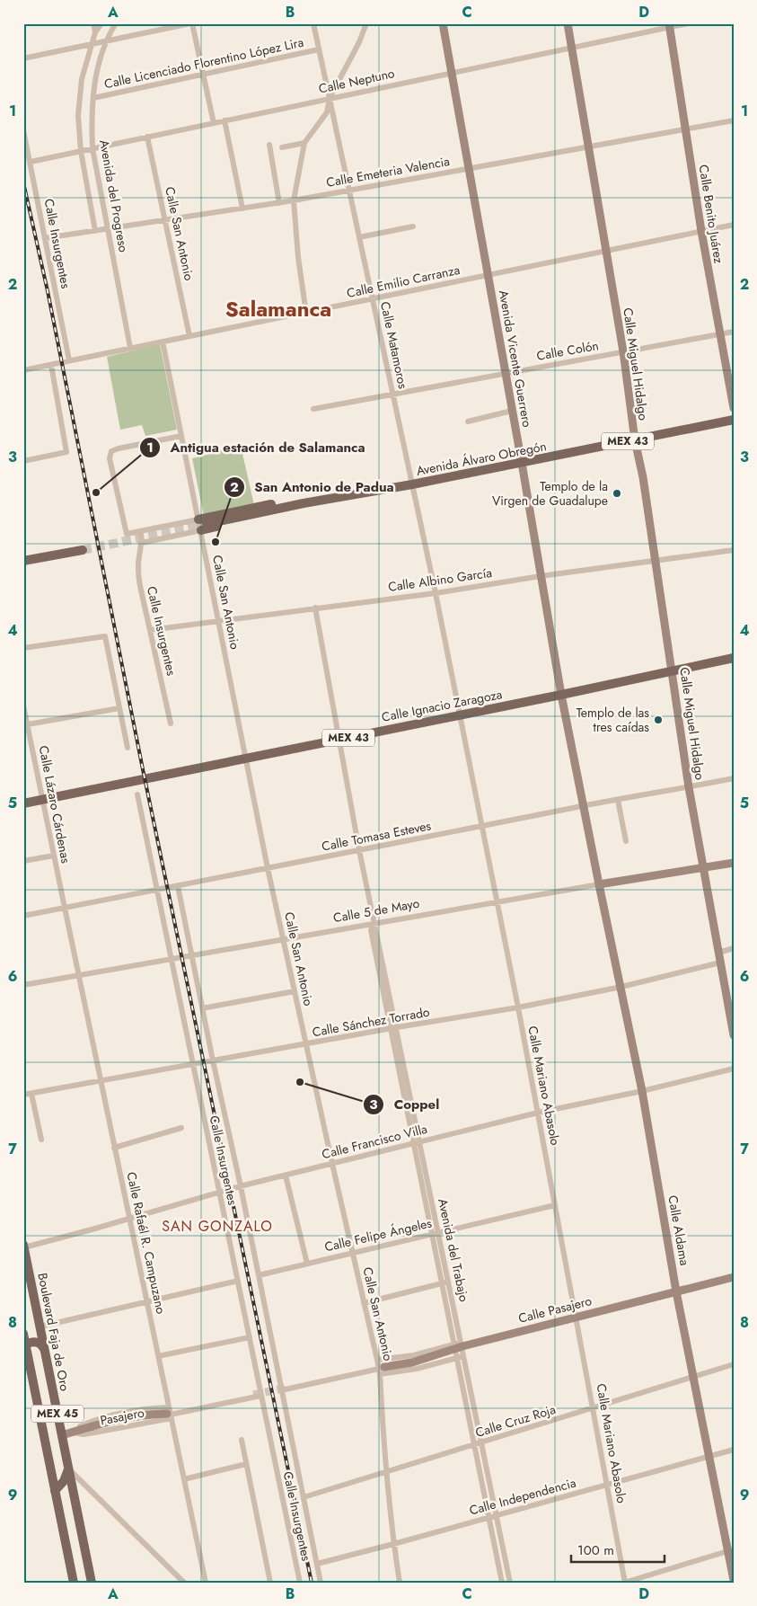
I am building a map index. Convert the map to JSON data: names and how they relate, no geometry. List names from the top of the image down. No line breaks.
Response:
{"streets":{"main road":["MEX 43","Avenida Álvaro Obregón","Calle Ignacio Zaragoza","Boulevard Faja de Oro","MEX 45"],"street":["Calle Licenciado Florentino López Lira","Calle Neptuno","Calle Emeteria Valencia","Avenida del Progreso","Calle Benito Juárez","Calle San Antonio","Calle Insurgentes","Calle Emilio Carranza","Calle Matamoros","Calle Colón","Avenida Vicente Guerrero","Calle Miguel Hidalgo","Calle Albino García","Calle Lázaro Cárdenas","Calle Tomasa Esteves","Calle 5 de Mayo","Calle Sánchez Torrado","Calle Mariano Abasolo","Calle Francisco Villa","Calle Aldama","Calle Felipe Ángeles","Calle Rafaél R. Campuzano","Avenida del Trabajo","Calle Pasajero","Calle Cruz Roja","Calle Independencia"]},"crossings":[["Calle Licenciado Florentino López Lira","Avenida del Progreso"],["Calle Licenciado Florentino López Lira","Calle Matamoros"],["Calle Neptuno","Avenida del Progreso"],["Calle Neptuno","Calle Benito Juárez"],["Calle Neptuno","Calle San Antonio"],["Calle Neptuno","Calle Insurgentes"],["Calle Neptuno","Calle Matamoros"],["Calle Neptuno","Avenida Vicente Guerrero"],["Calle Neptuno","Calle Miguel Hidalgo"],["Calle Emeteria Valencia","Avenida del Progreso"],["Calle Emeteria Valencia","Calle Benito Juárez"],["Calle Emeteria Valencia","Calle San Antonio"],["Calle Emeteria Valencia","Calle Insurgentes"],["Calle Emeteria Valencia","Calle Matamoros"],["Calle Emeteria Valencia","Avenida Vicente Guerrero"],["Calle Emeteria Valencia","Calle Miguel Hidalgo"],["Avenida del Progreso","Calle Emilio Carranza"],["Calle Benito Juárez","Calle Emilio Carranza"],["Calle Benito Juárez","Calle Colón"],["Calle San Antonio","Calle Emilio Carranza"],["Calle San Antonio","Avenida Álvaro Obregón"],["Calle San Antonio","Calle Albino García"],["Calle San Antonio","Calle Ignacio Zaragoza"],["Calle San Antonio","Calle Tomasa Esteves"],["Calle San Antonio","Calle 5 de Mayo"],["Calle San Antonio","Calle Sánchez Torrado"],["Calle San Antonio","Calle Francisco Villa"],["Calle San Antonio","Calle Felipe Ángeles"],["Calle San Antonio","Calle Pasajero"],["Calle San Antonio","Calle Cruz Roja"],["Calle San Antonio","Calle Independencia"],["Calle Insurgentes","Calle Emilio Carranza"],["Calle Insurgentes","Calle Albino García"],["Calle Insurgentes","Calle Tomasa Esteves"],["Calle Insurgentes","Calle 5 de Mayo"],["Calle Insurgentes","Calle Sánchez Torrado"],["Calle Insurgentes","Calle Francisco Villa"],["Calle Insurgentes","Calle Felipe Ángeles"],["Calle Insurgentes","Calle Pasajero"],["Calle Insurgentes","Calle Cruz Roja"],["Calle Insurgentes","Calle Independencia"],["Calle Emilio Carranza","Calle Matamoros"],["Calle Emilio Carranza","Avenida Vicente Guerrero"],["Calle Emilio Carranza","Calle Miguel Hidalgo"],["Calle Matamoros","Calle Colón"],["Calle Matamoros","Avenida Álvaro Obregón"],["Calle Matamoros","Calle Albino García"],["Calle Matamoros","Calle Mariano Abasolo"],["Calle Colón","Avenida Vicente Guerrero"],["Calle Colón","Calle Miguel Hidalgo"],["Avenida Vicente Guerrero","Avenida Álvaro Obregón"],["Avenida Vicente Guerrero","Calle Albino García"],["Avenida Vicente Guerrero","Calle Ignacio Zaragoza"],["Avenida Vicente Guerrero","Calle Tomasa Esteves"],["Avenida Vicente Guerrero","Calle 5 de Mayo"],["Avenida Vicente Guerrero","Calle Aldama"],["Calle Miguel Hidalgo","Avenida Álvaro Obregón"],["Calle Miguel Hidalgo","Calle Albino García"],["Calle Miguel Hidalgo","Calle Ignacio Zaragoza"],["Calle Miguel Hidalgo","Calle Tomasa Esteves"],["Calle Miguel Hidalgo","Calle 5 de Mayo"],["Calle Miguel Hidalgo","Calle Sánchez Torrado"],["Calle Albino García","Calle Mariano Abasolo"],["Calle Albino García","Avenida del Trabajo"],["Calle Ignacio Zaragoza","Calle Lázaro Cárdenas"],["Calle Ignacio Zaragoza","Calle Mariano Abasolo"],["Calle Ignacio Zaragoza","Avenida del Trabajo"],["Calle Lázaro Cárdenas","Calle Tomasa Esteves"],["Calle Lázaro Cárdenas","Calle Rafaél R. Campuzano"],["Calle Tomasa Esteves","Calle Mariano Abasolo"],["Calle Tomasa Esteves","Calle Rafaél R. Campuzano"],["Calle Tomasa Esteves","Avenida del Trabajo"],["Calle 5 de Mayo","Calle Mariano Abasolo"],["Calle 5 de Mayo","Calle Aldama"],["Calle 5 de Mayo","Calle Rafaél R. Campuzano"],["Calle 5 de Mayo","Avenida del Trabajo"],["Calle Sánchez Torrado","Calle Mariano Abasolo"],["Calle Sánchez Torrado","Calle Aldama"],["Calle Sánchez Torrado","Calle Rafaél R. Campuzano"],["Calle Sánchez Torrado","Avenida del Trabajo"],["Calle Mariano Abasolo","Calle Francisco Villa"],["Calle Mariano Abasolo","Calle Felipe Ángeles"],["Calle Mariano Abasolo","Calle Pasajero"],["Calle Mariano Abasolo","Calle Cruz Roja"],["Calle Mariano Abasolo","Calle Independencia"],["Calle Francisco Villa","Calle Aldama"],["Calle Francisco Villa","Calle Rafaél R. Campuzano"],["Calle Francisco Villa","Avenida del Trabajo"],["Calle Francisco Villa","Boulevard Faja de Oro"],["Calle Aldama","Calle Pasajero"],["Calle Aldama","Calle Cruz Roja"],["Calle Aldama","Calle Independencia"],["Calle Felipe Ángeles","Avenida del Trabajo"],["Avenida del Trabajo","Calle Pasajero"],["Avenida del Trabajo","Calle Cruz Roja"],["Avenida del Trabajo","Calle Independencia"]],"districts":["Salamanca","SAN GONZALO"],"places":["Antigua estación de Salamanca","Templo de la Virgen de Guadalupe","San Antonio de Padua","Templo de las tres caídas","Coppel"],"scale_bar":"100 m","grid":{"columns":["A","B","C","D"],"rows":["1","2","3","4","5","6","7","8","9"]}}
